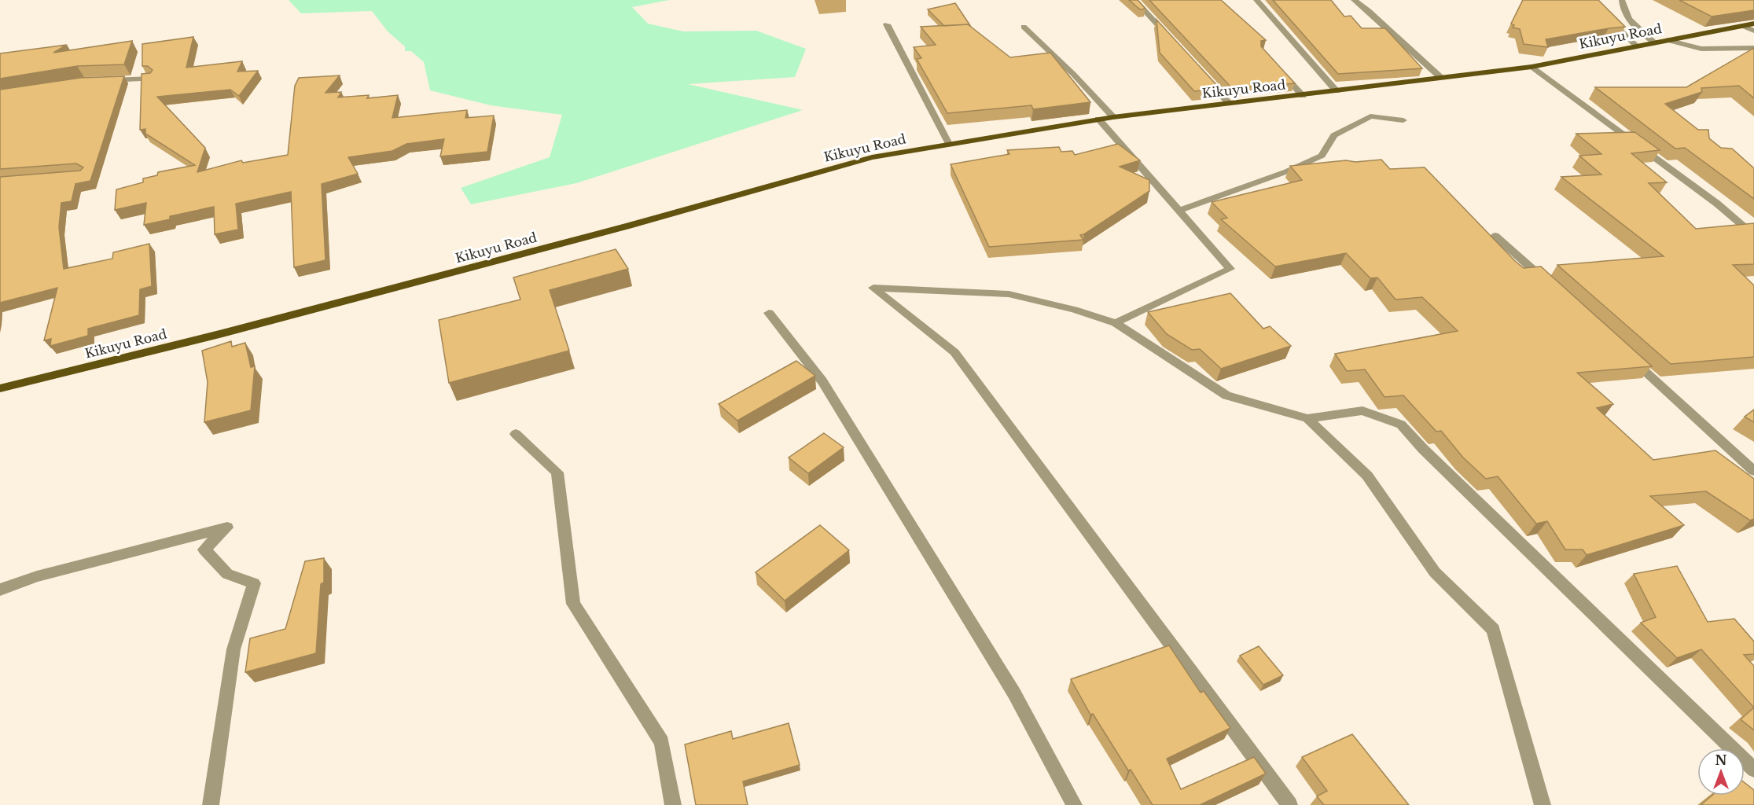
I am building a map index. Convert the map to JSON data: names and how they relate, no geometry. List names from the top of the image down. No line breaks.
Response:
{"streets":{"main road":["Kikuyu Road"]},"north":"top"}
